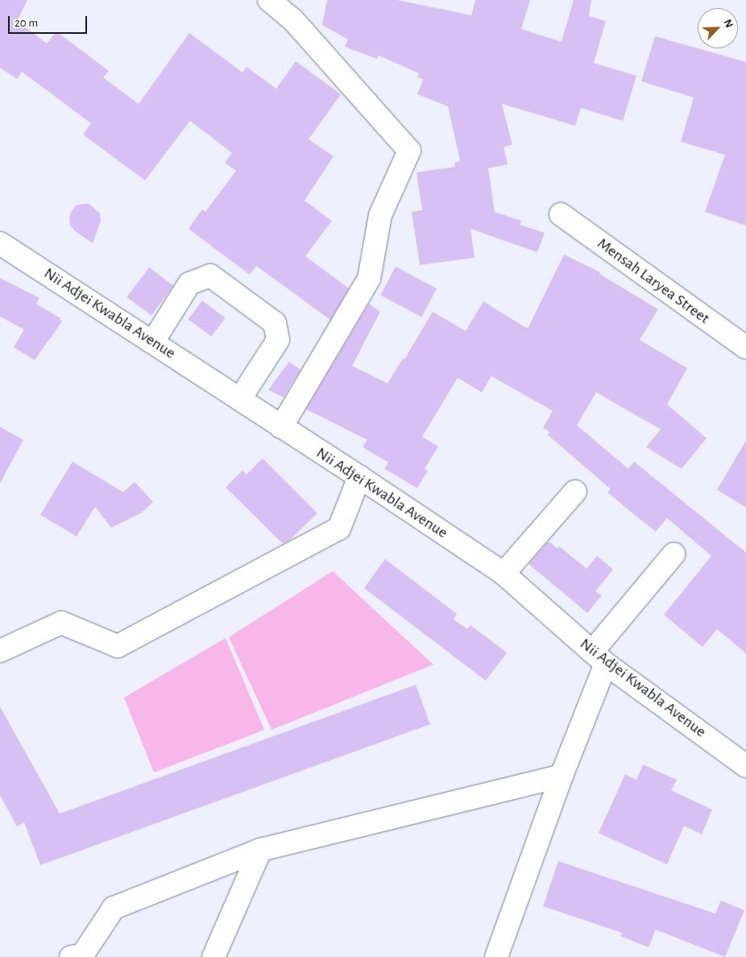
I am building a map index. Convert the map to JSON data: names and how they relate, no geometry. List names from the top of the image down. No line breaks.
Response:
{"streets":{"street":["Mensah Laryea Street","Nii Adjei Kwabla Avenue"]},"scale_bar":"20 m","north":"top right"}
